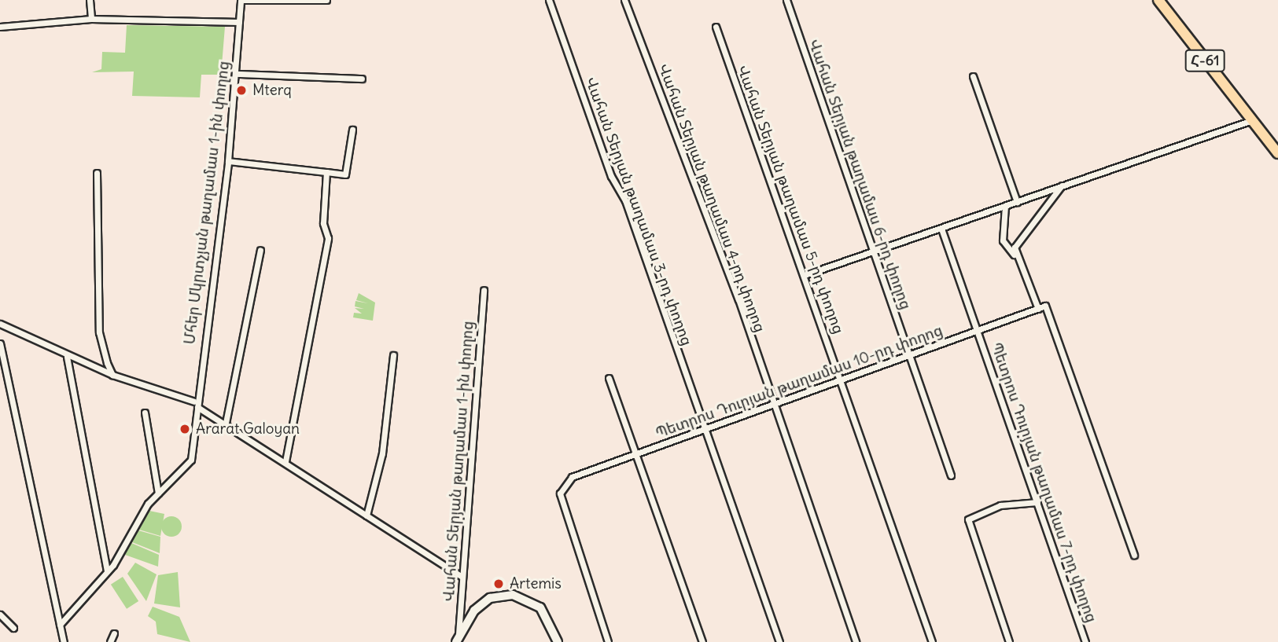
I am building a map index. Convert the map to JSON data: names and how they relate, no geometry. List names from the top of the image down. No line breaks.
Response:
{"streets":{"main road":["Հ-61"],"street":["Վահան Տերյան թաղամաս 6-րդ փողոց","Վահան Տերյան թաղամաս 4-րդ փողոց","Վահան Տերյան թաղամաս 5-րդ փողոց","Մհեր Մկրտչյան թաղամաս 1-ին փողոց","Վահան Տերյան թաղամաս 3-րդ փողոց","Պետրոս Դուրյան թաղամաս 10-րդ փողոց","Վահան Տերյան թաղամաս 1-ին փողոց","Պետրոս Դուրյան թաղամաս 7-րդ փողոց"]},"crossings":[["Վահան Տերյան թաղամաս 6-րդ փողոց","Պետրոս Դուրյան թաղամաս 10-րդ փողոց"],["Վահան Տերյան թաղամաս 4-րդ փողոց","Պետրոս Դուրյան թաղամաս 10-րդ փողոց"],["Վահան Տերյան թաղամաս 5-րդ փողոց","Պետրոս Դուրյան թաղամաս 10-րդ փողոց"],["Վահան Տերյան թաղամաս 3-րդ փողոց","Պետրոս Դուրյան թաղամաս 10-րդ փողոց"],["Պետրոս Դուրյան թաղամաս 10-րդ փողոց","Պետրոս Դուրյան թաղամաս 7-րդ փողոց"]],"places":["Mterq","Ararat Galoyan","Artemis"]}
